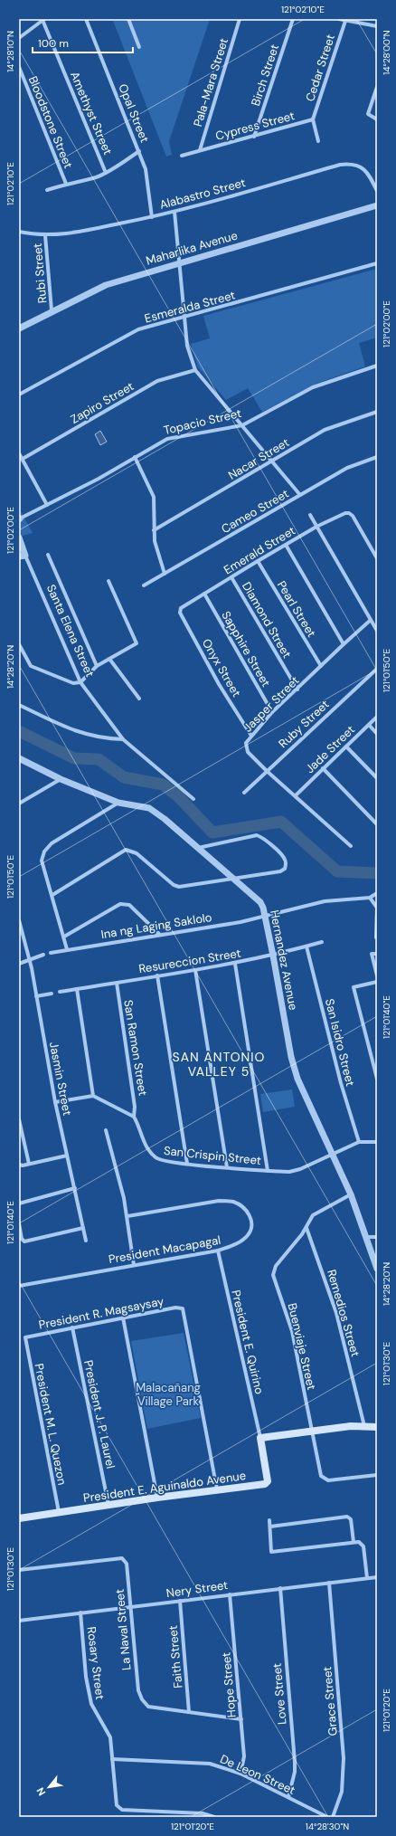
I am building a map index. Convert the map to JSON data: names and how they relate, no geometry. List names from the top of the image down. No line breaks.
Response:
{"streets":{"main road":["President E. Aguinaldo Avenue"],"street":["Cedar Street","Birch Street","Pala-Mara Street","Amethyst Street","Opal Street","Bloodstone Street","Cypress Street","Alabastro Street","Maharlika Avenue","Rubi Street","Esmeralda Street","Zapiro Street","Topacio Street","Nacar Street","Cameo Street","Emerald Street","Pearl Street","Diamond Street","Santa Elena Street","Sapphire Street","Onyx Street","Jasper Street","Ruby Street","Jade Street","Ina ng Laging Saklolo","Hernandez Avenue","Resureccion Street","San Isidro Street","San Ramon Street","Jasmin Street","San Crispin Street","President Macapagal","President R. Magsaysay","Remedios Street","President E. Quirino","Buenviaje Street","President J. P. Laurel","President M. L. Quezon","Nery Street","La Naval Street","Faith Street","Rosary Street","Hope Street","Love Street","Grace Street","De Leon Street"]},"crossings":[["Cedar Street","Cypress Street"],["Birch Street","Cypress Street"],["Pala-Mara Street","Cypress Street"],["Opal Street","Alabastro Street"],["Alabastro Street","Rubi Street"],["Maharlika Avenue","Rubi Street"],["Emerald Street","Pearl Street"],["Emerald Street","Diamond Street"],["Emerald Street","Sapphire Street"],["Emerald Street","Onyx Street"],["Pearl Street","Jasper Street"],["Diamond Street","Jasper Street"],["Sapphire Street","Jasper Street"],["Onyx Street","Jasper Street"],["Jasper Street","Ruby Street"],["Jasper Street","Jade Street"],["Ina ng Laging Saklolo","Hernandez Avenue"],["Hernandez Avenue","Resureccion Street"],["Hernandez Avenue","San Crispin Street"],["Hernandez Avenue","Buenviaje Street"],["Resureccion Street","San Isidro Street"],["Resureccion Street","San Ramon Street"],["San Isidro Street","San Crispin Street"],["San Ramon Street","San Crispin Street"],["President Macapagal","President E. Quirino"],["President R. Magsaysay","President J. P. Laurel"],["President R. Magsaysay","President M. L. Quezon"],["President R. Magsaysay","President E. Aguinaldo Avenue"],["Remedios Street","Buenviaje Street"],["President E. Quirino","President E. Aguinaldo Avenue"],["President J. P. Laurel","President E. Aguinaldo Avenue"],["President M. L. Quezon","President E. Aguinaldo Avenue"],["Nery Street","La Naval Street"],["Nery Street","Faith Street"],["Nery Street","Rosary Street"],["Nery Street","Hope Street"],["Nery Street","Love Street"],["Nery Street","Grace Street"],["La Naval Street","Faith Street"],["La Naval Street","Hope Street"],["Rosary Street","De Leon Street"],["Hope Street","De Leon Street"],["Love Street","De Leon Street"]],"districts":["SAN ANTONIO VALLEY 5"],"parks":["Malacañang Village Park"],"scale_bar":"100 m","north":"bottom left","coordinates":["121°02'10\"E","14°28'10\"N","14°28'00\"N","121°02'00\"E","14°28'20\"N","121°01'50\"E","121°01'40\"E","121°01'30\"E","121°01'20\"E","14°28'30\"N"]}
